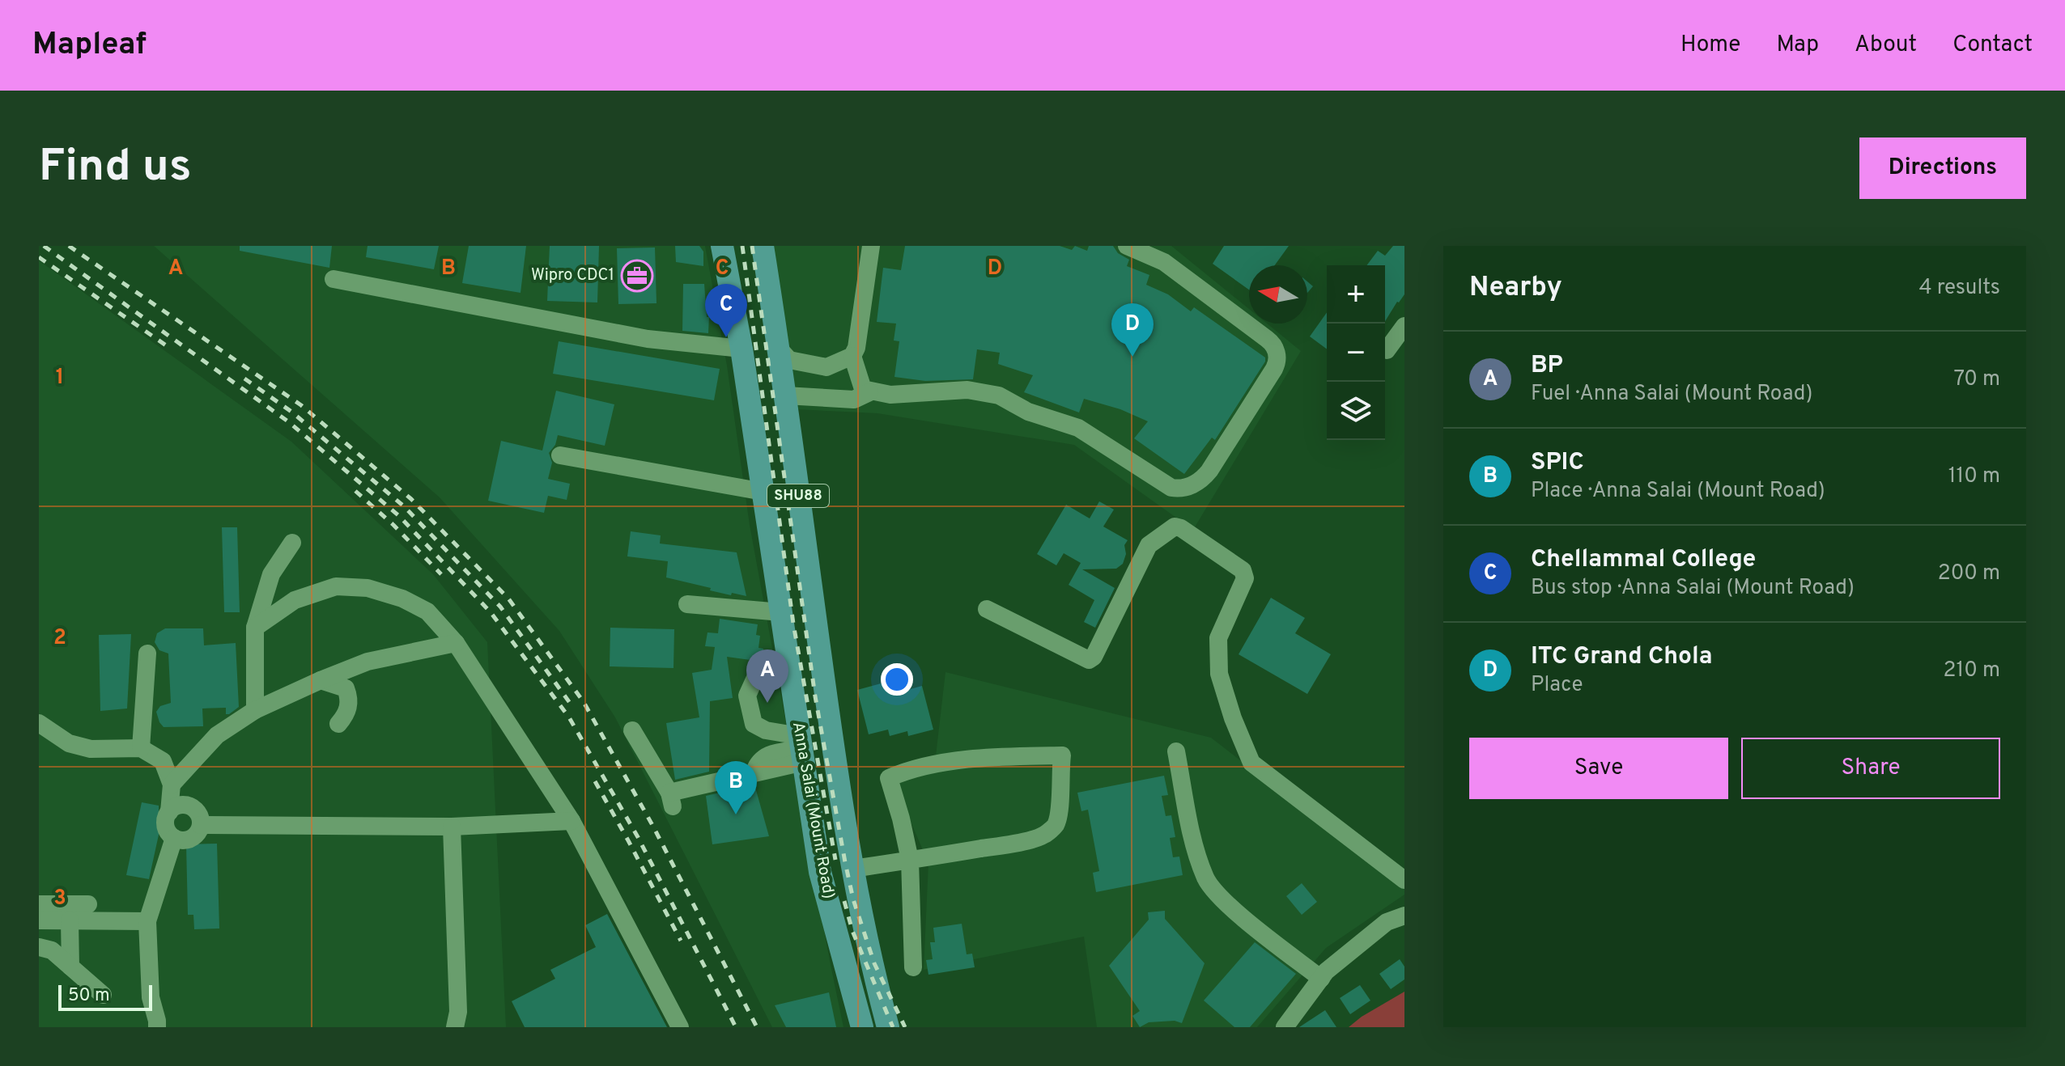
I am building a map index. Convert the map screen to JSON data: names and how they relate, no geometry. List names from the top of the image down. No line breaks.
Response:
{"streets":{"main road":["SHU88","Anna Salai (Mount Road)"]},"places":{"office":["Wipro CDC1"]},"scale_bar":"50 m","north":"left","page":{"header":"Mapleaf","nav":["Home","Map","About","Contact"],"buttons":["Directions",["Save","Share"]],"title":"Find us","heading":["Nearby","4 results"],"map_buttons":["+","−"],"pins":["C","D","A","B"],"list":[{"mark":"A","name":"BP","note":"Fuel · Anna Salai (Mount Road)","value":"70 m"},{"mark":"B","name":"SPIC","note":"Place · Anna Salai (Mount Road)","value":"110 m"},{"mark":"C","name":"Chellammal College","note":"Bus stop · Anna Salai (Mount Road)","value":"200 m"},{"mark":"D","name":"ITC Grand Chola","note":"Place","value":"210 m"}],"scale":"50 m"},"grid":{"columns":["A","B","C","D"],"rows":["1","2","3"]}}
